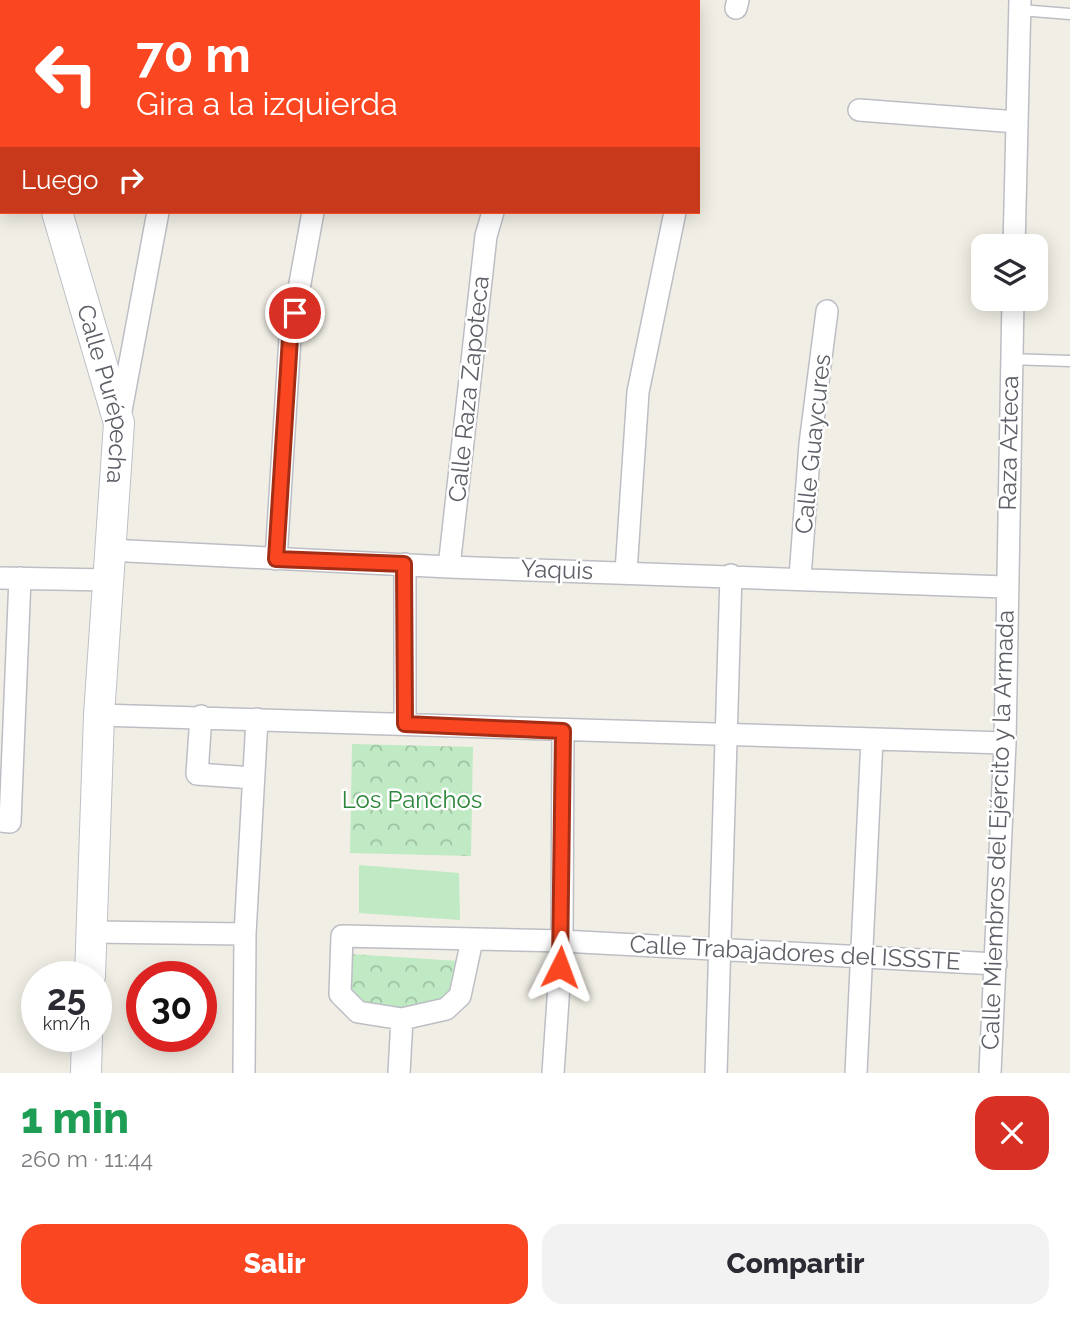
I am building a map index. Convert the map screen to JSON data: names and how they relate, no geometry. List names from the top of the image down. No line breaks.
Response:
{"streets":{"street":["Calle Raza Zapoteca","Calle Purépecha","Raza Azteca","Calle Guaycures","Yaquis","Calle Miembros del Ejército y la Armada","Calle Trabajadores del ISSSTE"]},"crossings":[["Calle Raza Zapoteca","Yaquis"],["Calle Purépecha","Yaquis"],["Raza Azteca","Yaquis"],["Raza Azteca","Calle Miembros del Ejército y la Armada"],["Calle Guaycures","Yaquis"],["Yaquis","Calle Miembros del Ejército y la Armada"],["Calle Miembros del Ejército y la Armada","Calle Trabajadores del ISSSTE"]],"parks":["Los Panchos"],"page":{"turn":["70 m","Gira a la izquierda"],"then":"Luego","speed":"25 km/h","limit":"30","heading":["1 min","260 m · 11:44"],"buttons":["Salir","Compartir"]}}
